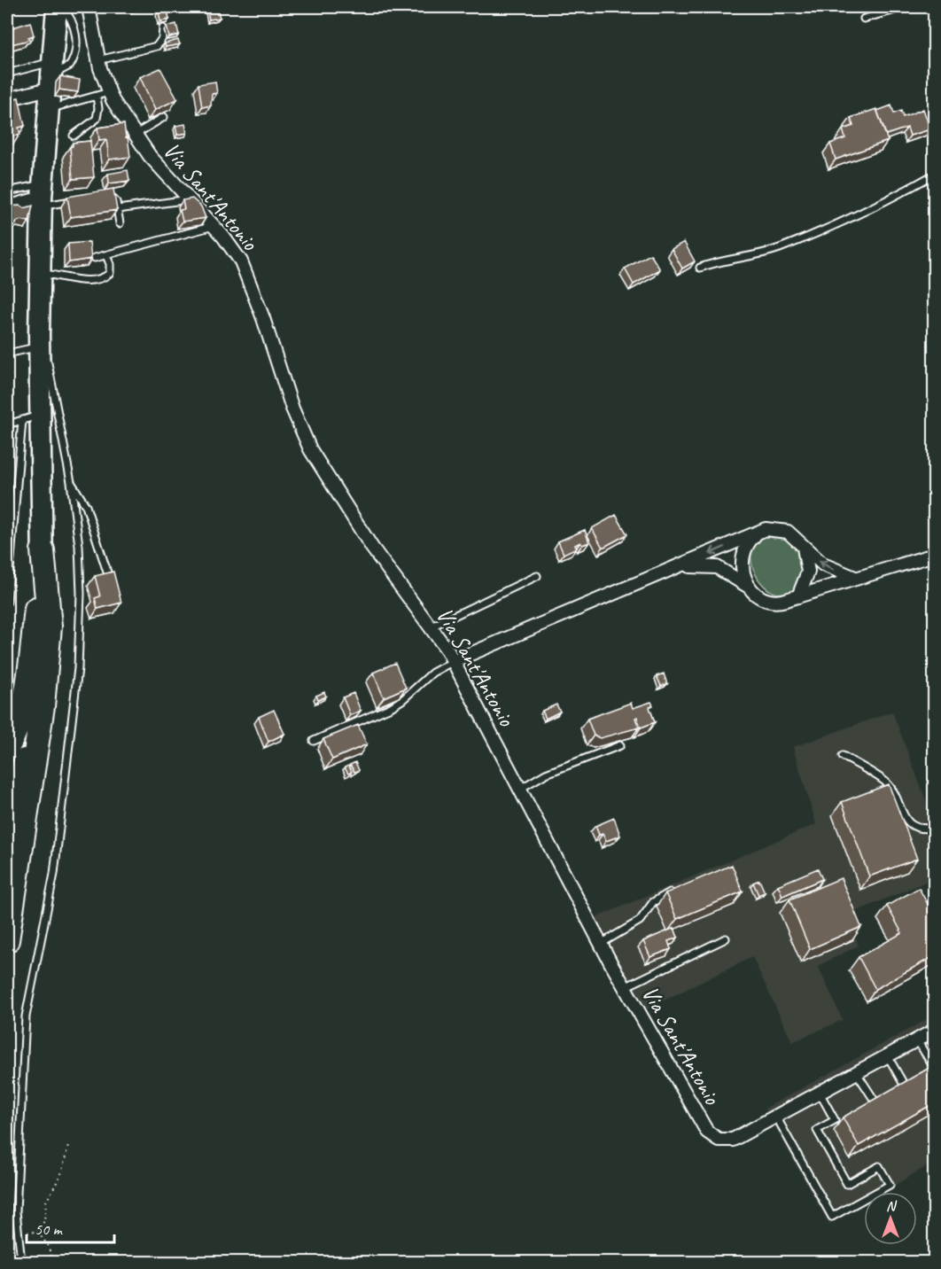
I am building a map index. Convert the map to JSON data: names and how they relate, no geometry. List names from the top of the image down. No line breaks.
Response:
{"streets":{"street":["Via Sant'Antonio"]},"scale_bar":"50 m","north":"top"}
